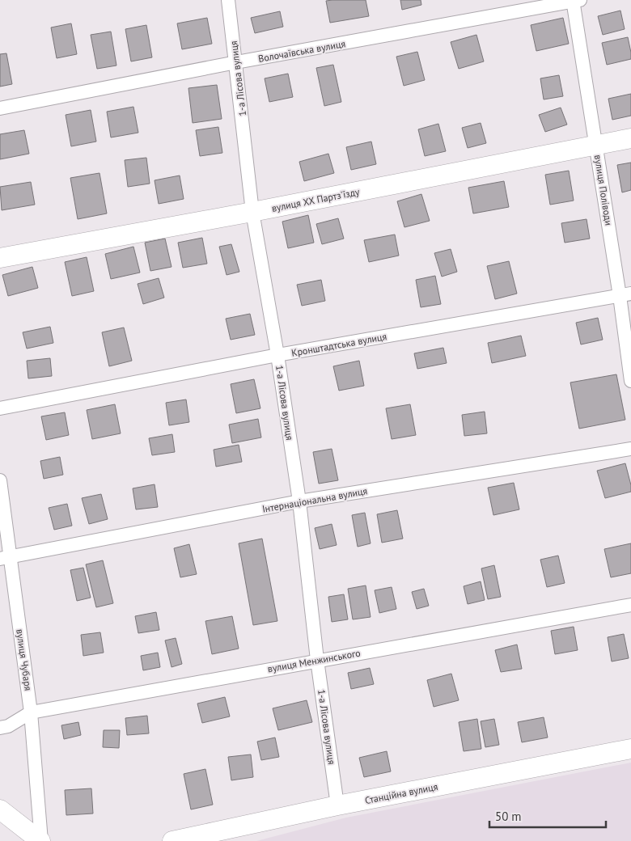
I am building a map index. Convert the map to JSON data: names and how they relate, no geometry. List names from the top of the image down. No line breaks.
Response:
{"streets":{"street":["Волочаївська вулиця","1-а Лісова вулиця","вулиця Поліводи","вулиця XX Партз'їзду","Кронштадтська вулиця","Інтернаціональна вулиця","вулиця Чубаря","вулиця Менжинського","Станційна вулиця"]},"crossings":[["Волочаївська вулиця","1-а Лісова вулиця"],["Волочаївська вулиця","вулиця Поліводи"],["1-а Лісова вулиця","вулиця XX Партз'їзду"],["1-а Лісова вулиця","Кронштадтська вулиця"],["1-а Лісова вулиця","Інтернаціональна вулиця"],["1-а Лісова вулиця","вулиця Менжинського"],["1-а Лісова вулиця","Станційна вулиця"],["вулиця Поліводи","вулиця XX Партз'їзду"],["вулиця Поліводи","Кронштадтська вулиця"],["Інтернаціональна вулиця","вулиця Чубаря"],["вулиця Чубаря","вулиця Менжинського"]],"scale_bar":"50 m"}
